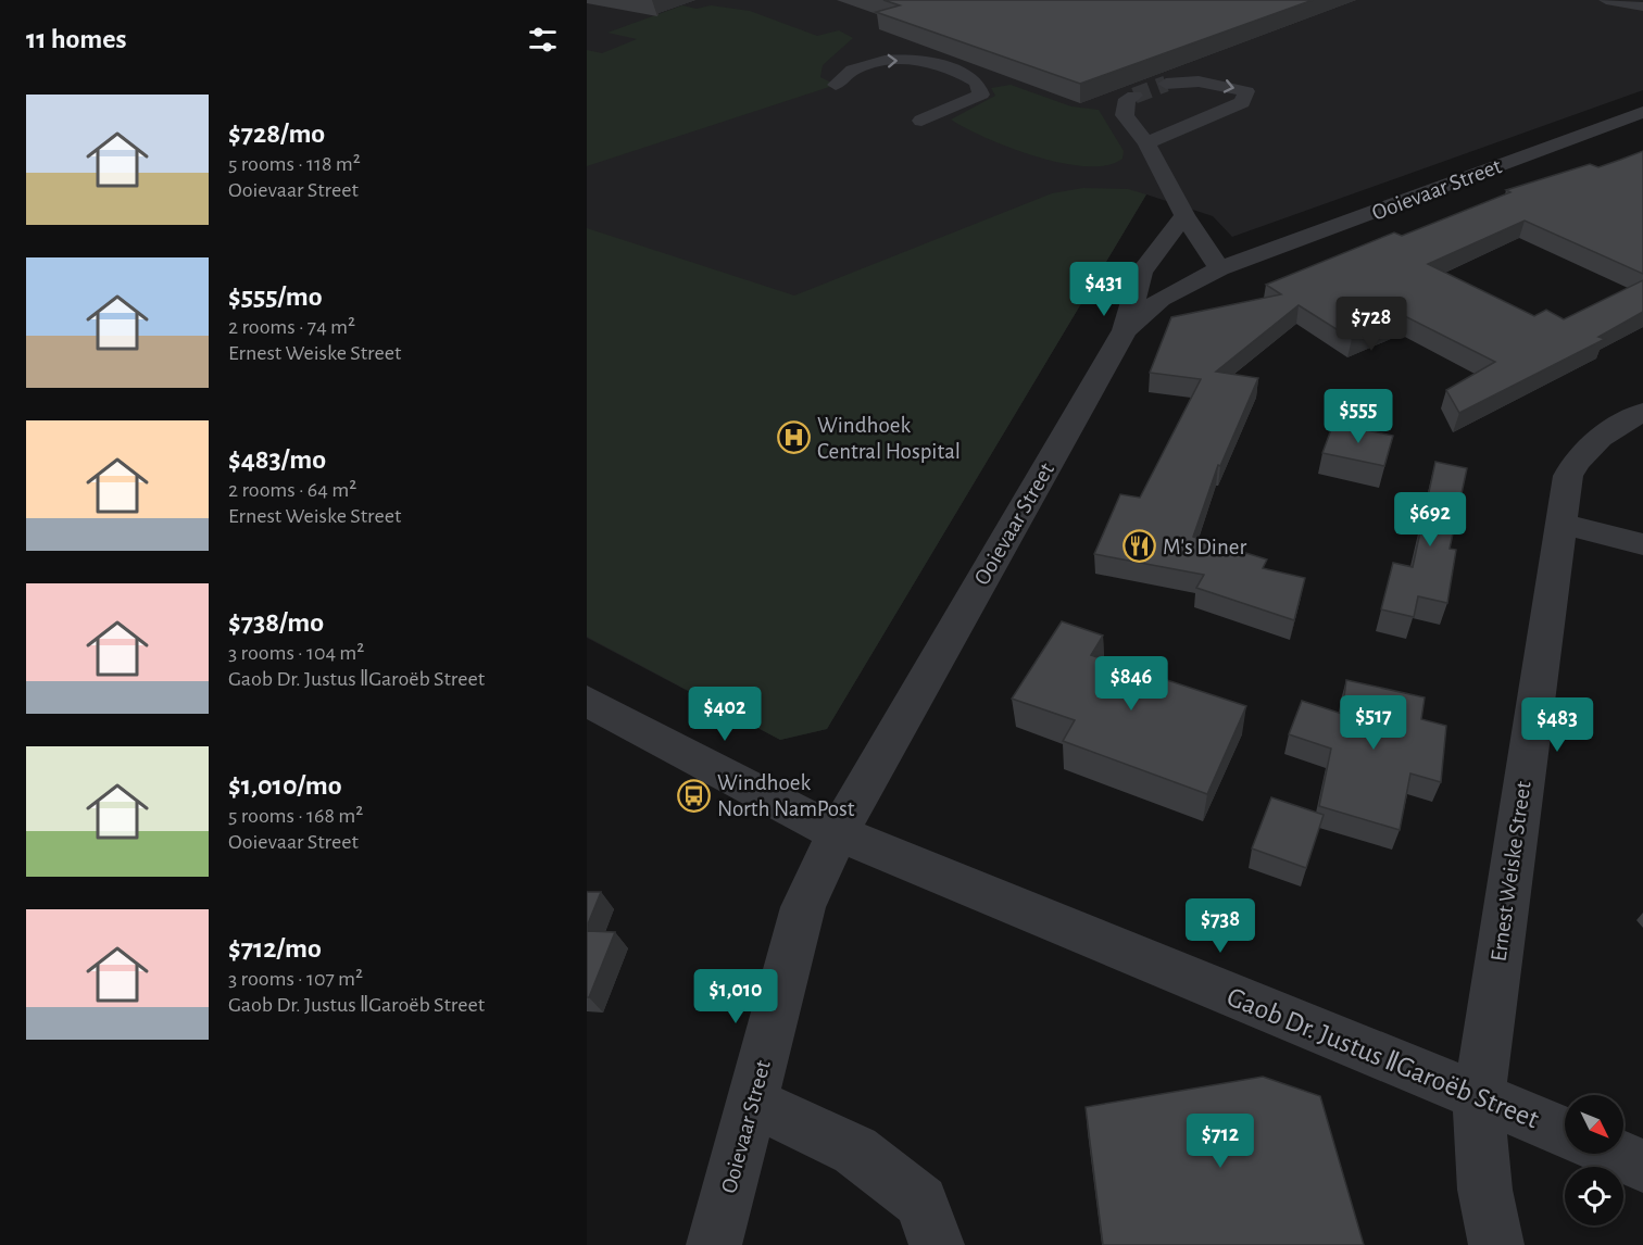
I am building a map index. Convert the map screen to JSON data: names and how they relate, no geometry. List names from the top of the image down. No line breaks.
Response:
{"streets":{"street":["Ooievaar Street","Ernest Weiske Street","Gaob Dr. Justus ǁGaroëb Street"]},"crossings":[["Ooievaar Street","Gaob Dr. Justus ǁGaroëb Street"],["Ernest Weiske Street","Gaob Dr. Justus ǁGaroëb Street"]],"places":{"hospital":["Windhoek Central Hospital"],"restaurant":["M's Diner"],"bus stop":["Windhoek North NamPost"]},"north":"bottom right","page":{"heading":"11 homes","list":[{"name":"$728/mo","note":"5 rooms · 118 m² · Ooievaar Street"},{"name":"$555/mo","note":"2 rooms · 74 m² · Ernest Weiske Street"},{"name":"$483/mo","note":"2 rooms · 64 m² · Ernest Weiske Street"},{"name":"$738/mo","note":"3 rooms · 104 m² · Gaob Dr. Justus ǁGaroëb Street"},{"name":"$1,010/mo","note":"5 rooms · 168 m² · Ooievaar Street"},{"name":"$712/mo","note":"3 rooms · 107 m² · Gaob Dr. Justus ǁGaroëb Street"}],"price":["$431","$728","$555","$692","$846","$402","$517","$483","$738","$1,010","$712"]}}
